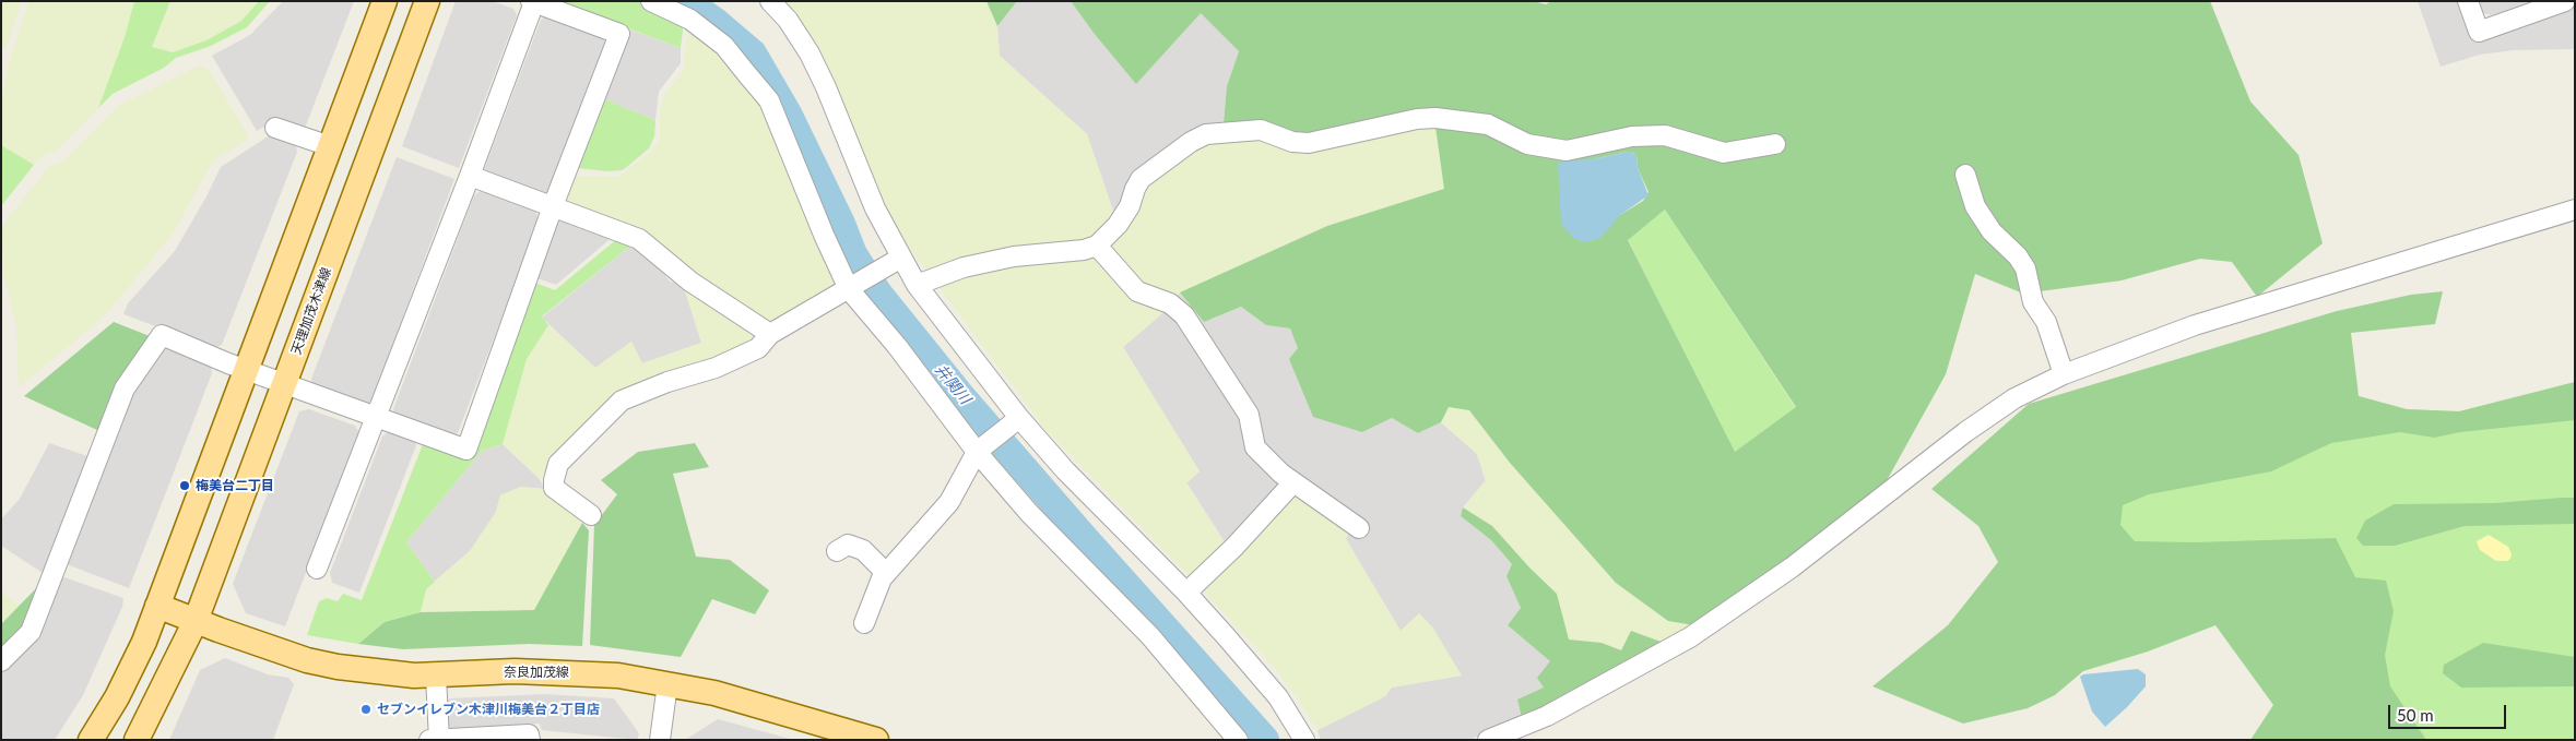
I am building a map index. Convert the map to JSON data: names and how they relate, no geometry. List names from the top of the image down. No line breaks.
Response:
{"streets":{"main road":["天理加茂木津線","奈良加茂線"]},"crossings":[["天理加茂木津線","奈良加茂線"]],"water":["井関川"],"places":["梅美台二丁目","セブンイレブン木津川梅美台２丁目店"],"scale_bar":"50 m"}
